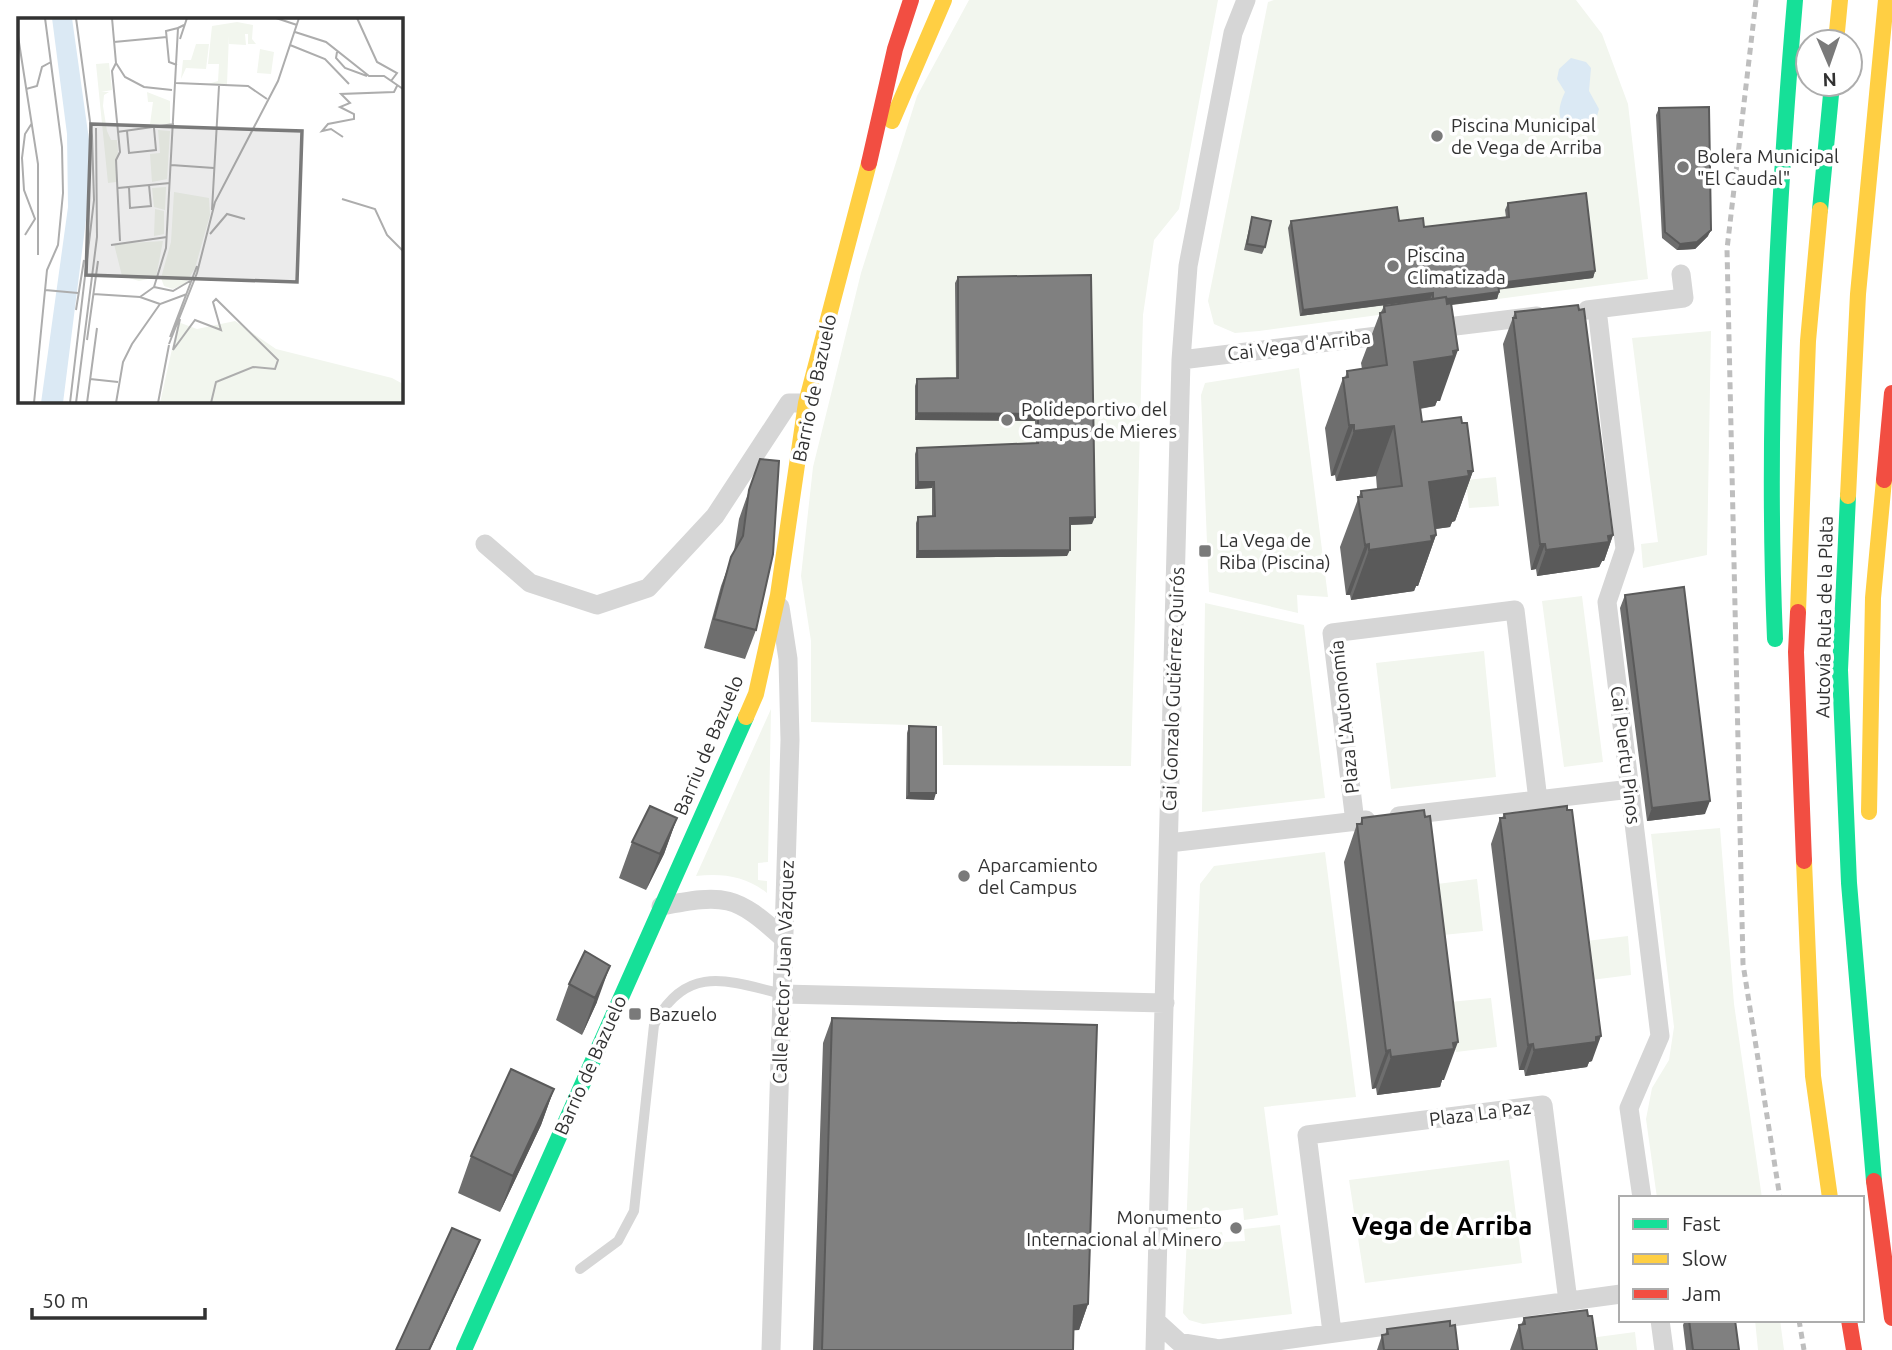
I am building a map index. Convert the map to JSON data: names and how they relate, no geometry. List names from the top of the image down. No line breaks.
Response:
{"streets":{"main road":["Barrio de Bazuelo","Autovía Ruta de la Plata","Barriu de Bazuelo"],"street":["Cai Vega d'Arriba","Cai Gonzalo Gutiérrez Quirós","Plaza L'Autonomía","Cai Puertu Pinos","Calle Rector Juan Vázquez","Plaza La Paz"]},"crossings":[["Cai Vega d'Arriba","Cai Gonzalo Gutiérrez Quirós"],["Cai Vega d'Arriba","Cai Puertu Pinos"],["Barrio de Bazuelo","Barriu de Bazuelo"],["Barrio de Bazuelo","Calle Rector Juan Vázquez"],["Plaza L'Autonomía","Cai Puertu Pinos"],["Barriu de Bazuelo","Calle Rector Juan Vázquez"]],"districts":["Vega de Arriba"],"places":{"other":["Piscina Municipal de Vega de Arriba","Bolera Municipal \"El Caudal\"","Piscina Climatizada","Polideportivo del Campus de Mieres","Aparcamiento del Campus","Monumento Internacional al Minero"],"transit":["La Vega de Riba (Piscina)","Bazuelo"]},"legend":["Fast","Slow","Jam"],"scale_bar":"50 m","north":"bottom"}
